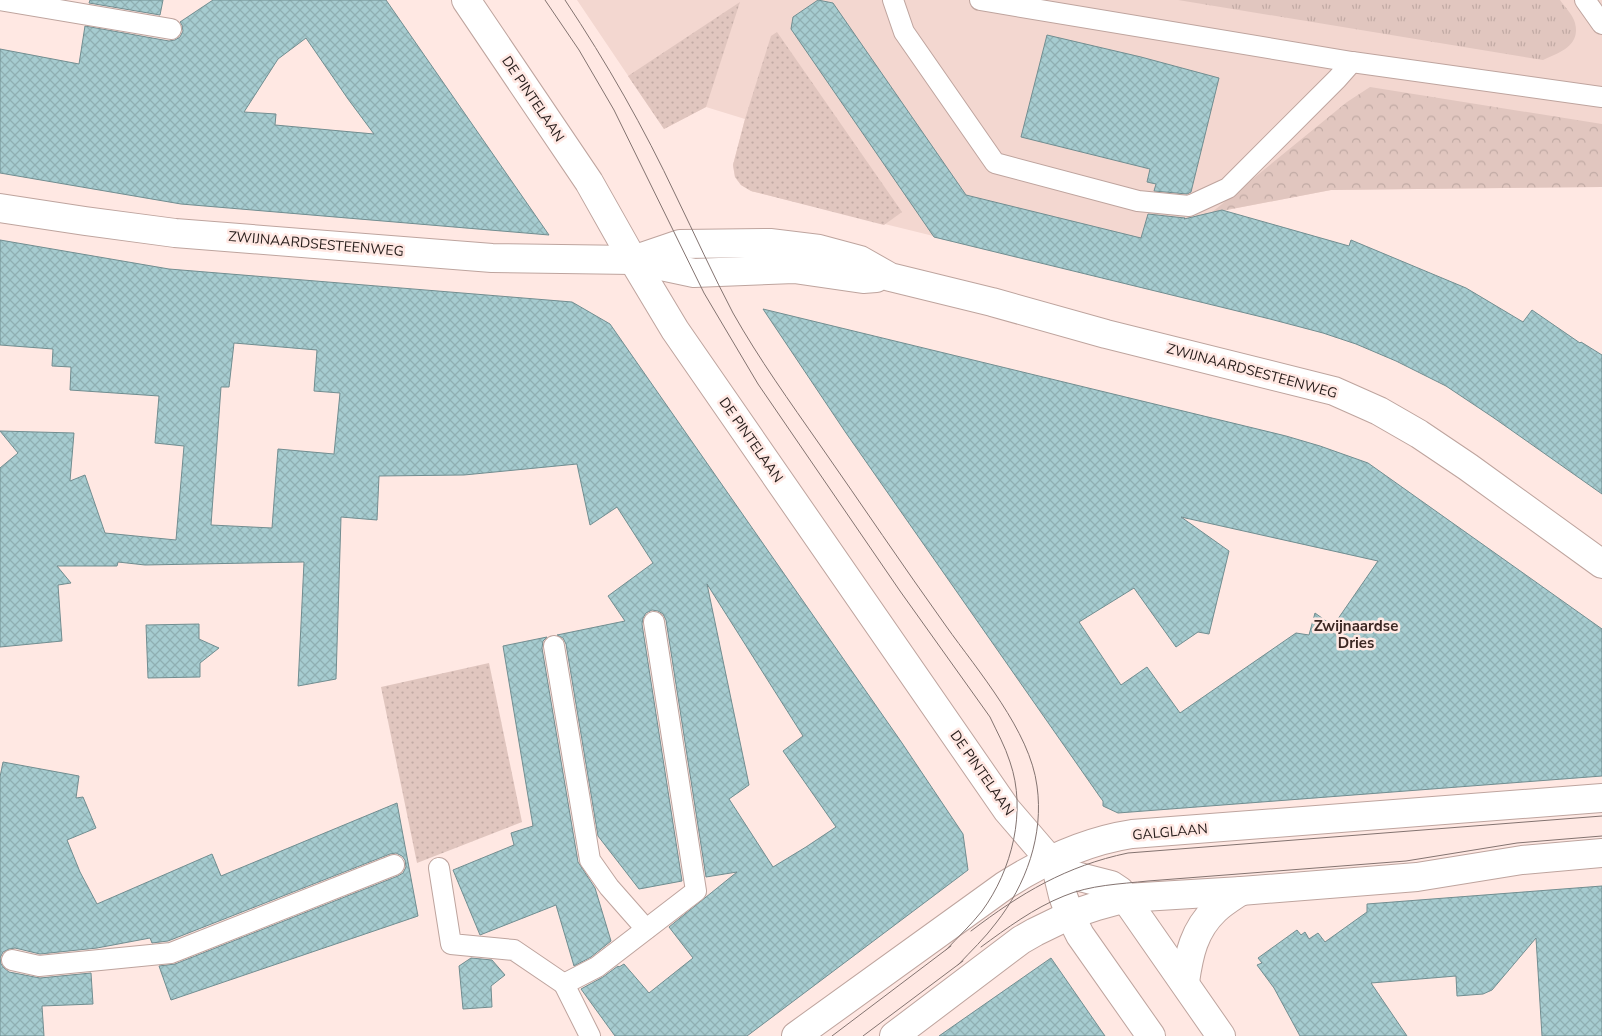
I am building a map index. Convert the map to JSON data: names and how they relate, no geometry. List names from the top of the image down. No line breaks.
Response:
{"streets":{"street":["DE PINTELAAN","ZWIJNAARDSESTEENWEG","GALGLAAN"]},"crossings":[["DE PINTELAAN","ZWIJNAARDSESTEENWEG"],["DE PINTELAAN","GALGLAAN"]],"districts":["Zwijnaardse Dries"]}
